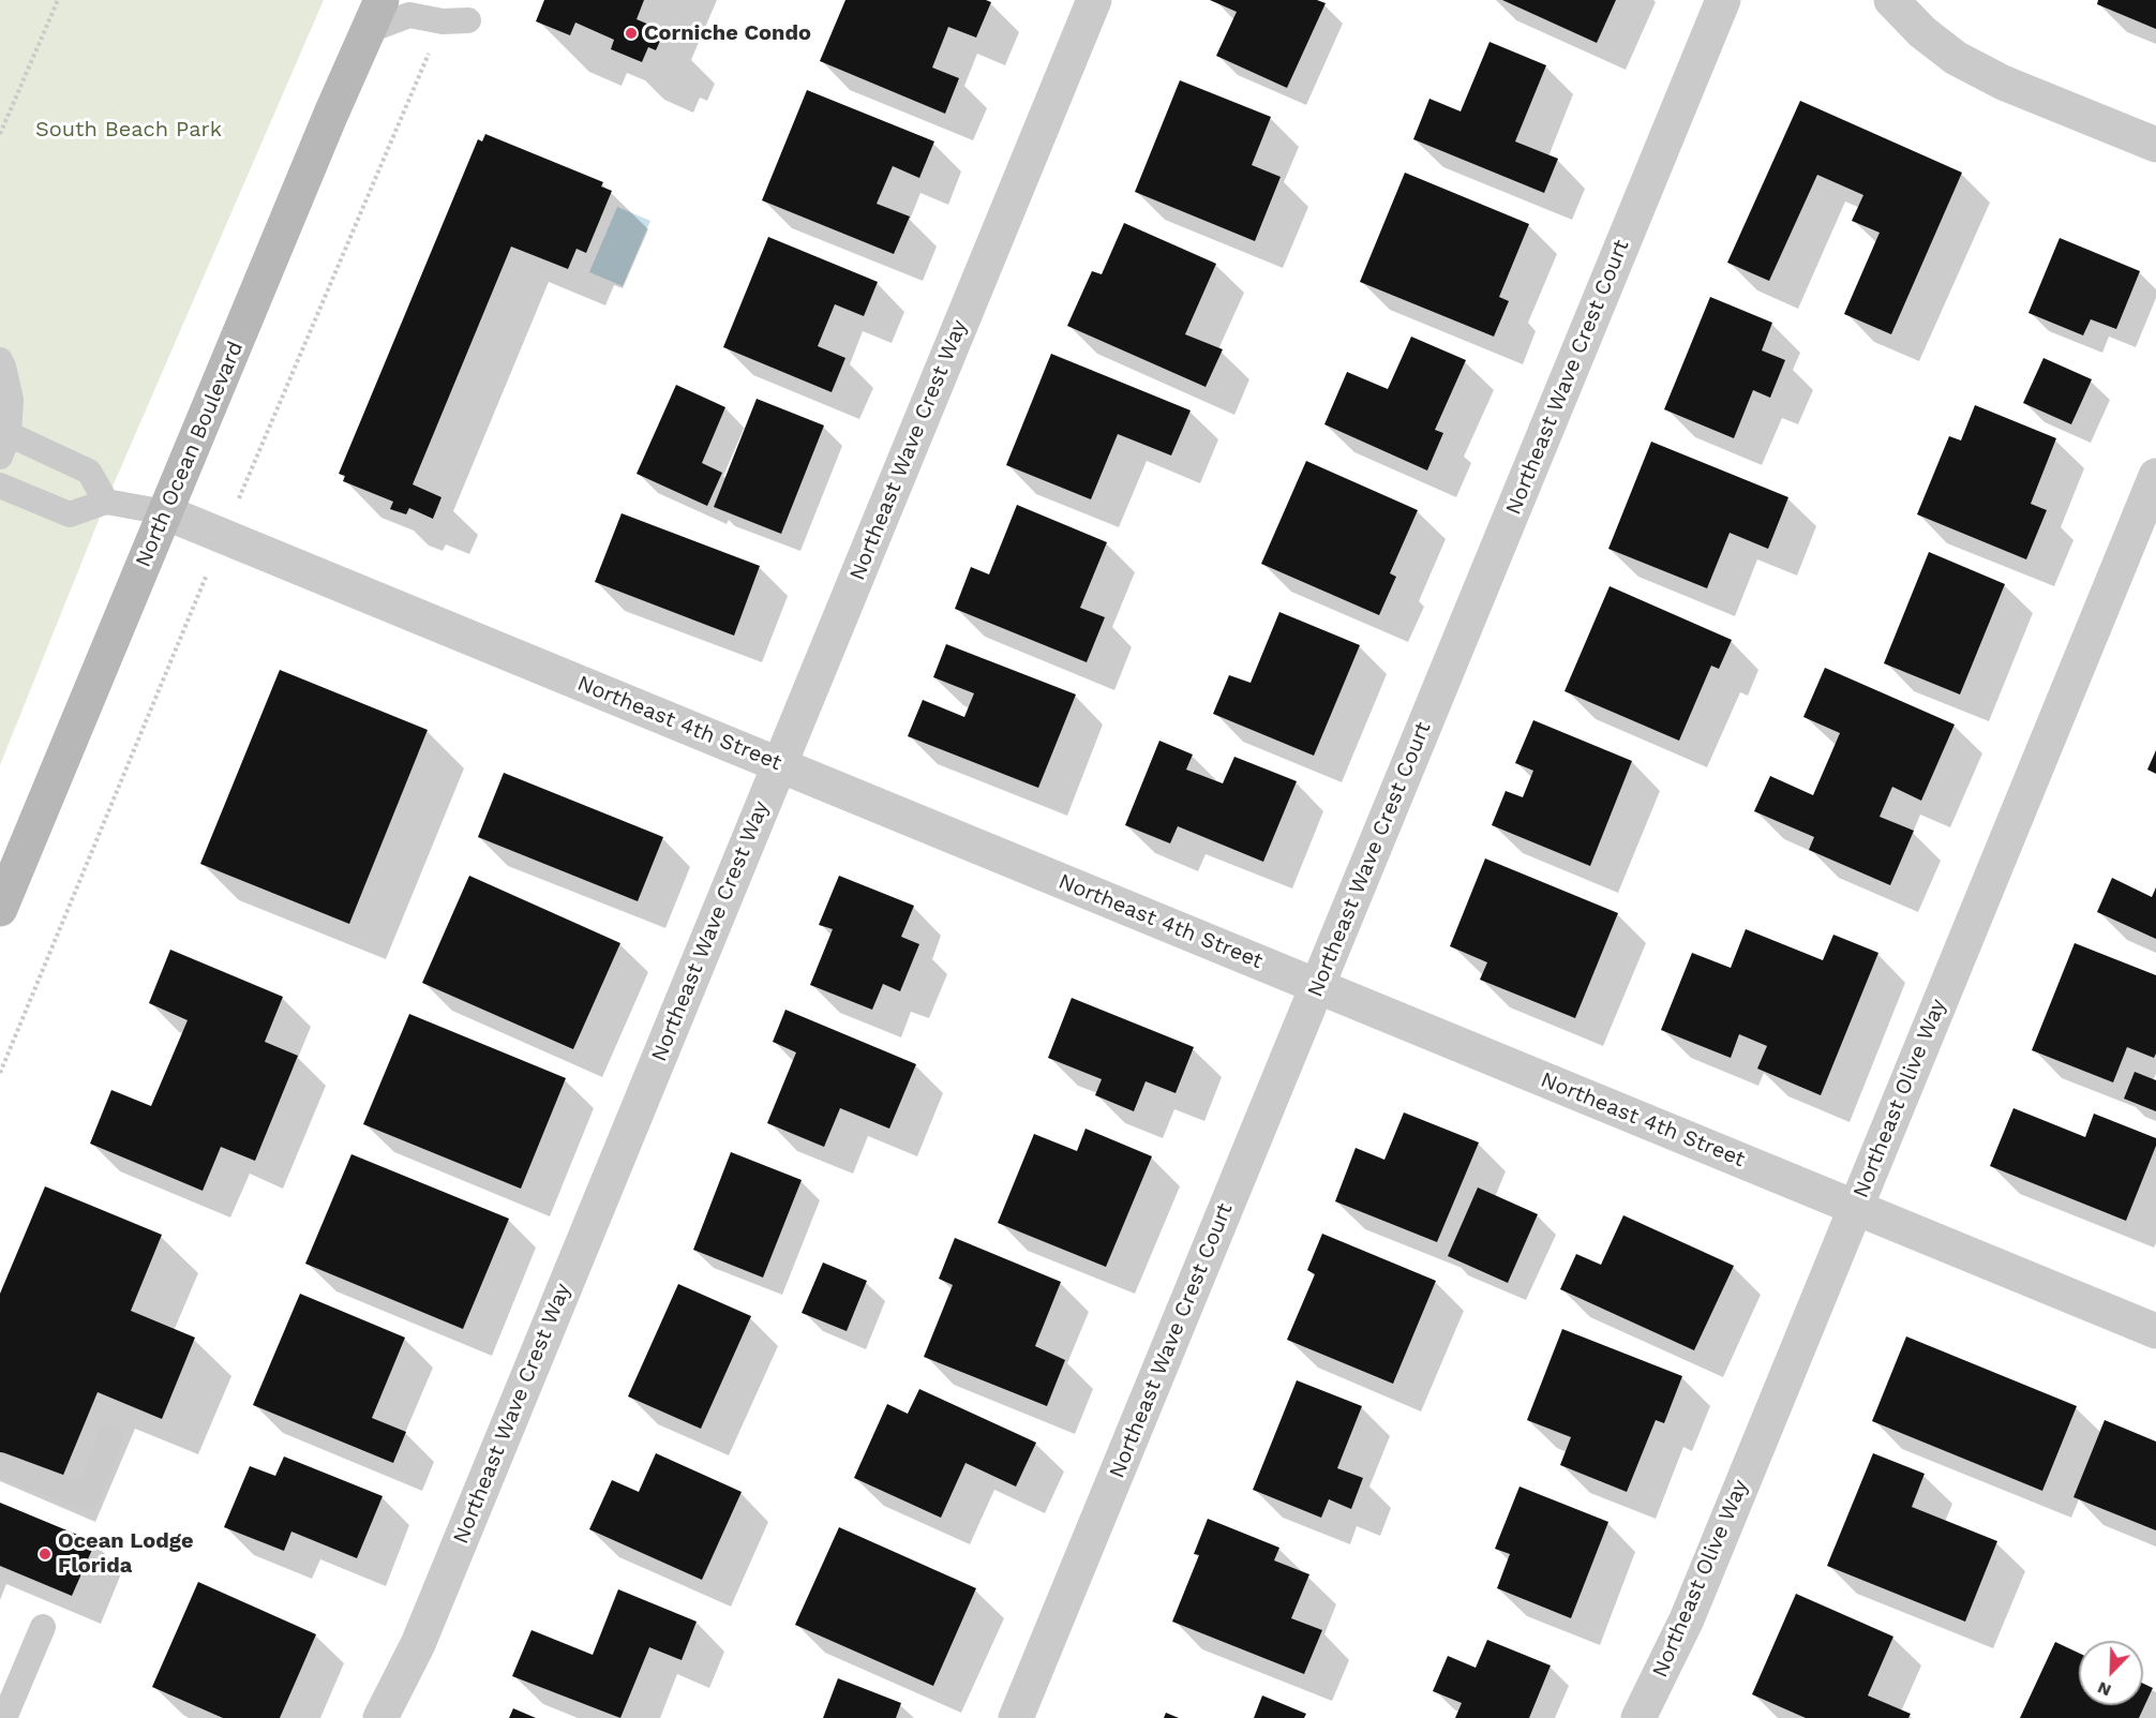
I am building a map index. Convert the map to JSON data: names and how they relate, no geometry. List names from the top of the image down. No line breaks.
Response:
{"streets":{"main road":["North Ocean Boulevard"],"street":["Northeast Wave Crest Court","Northeast Wave Crest Way","Northeast 4th Street","Northeast Olive Way"]},"crossings":[["Northeast Wave Crest Court","Northeast 4th Street"],["Northeast Wave Crest Way","Northeast 4th Street"],["North Ocean Boulevard","Northeast 4th Street"],["Northeast 4th Street","Northeast Olive Way"]],"parks":["South Beach Park"],"places":["Corniche Condo","Ocean Lodge Florida"],"north":"bottom left"}
